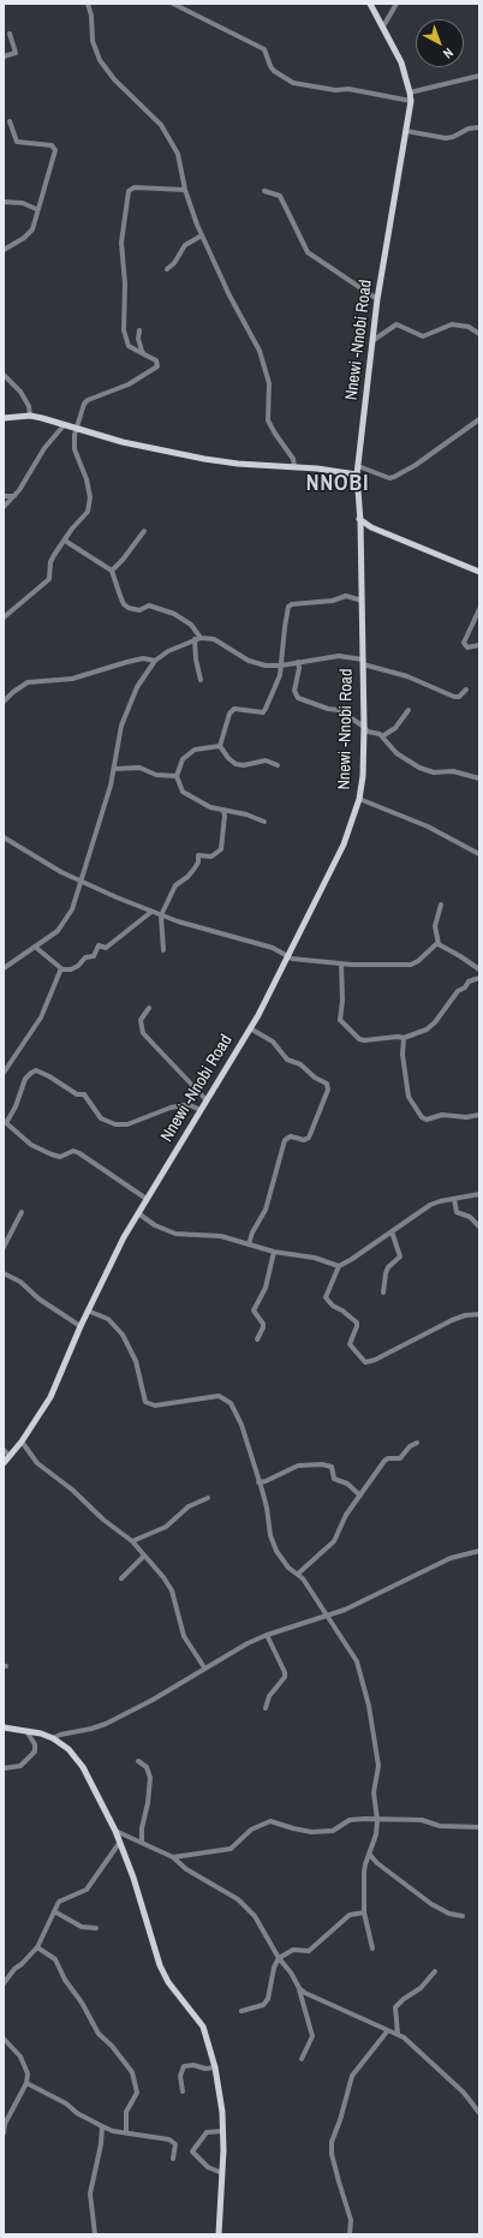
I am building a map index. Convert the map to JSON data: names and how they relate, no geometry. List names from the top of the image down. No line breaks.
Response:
{"streets":{"main road":["Nnewi -Nnobi Road"]},"districts":["NNOBI"],"north":"bottom right"}
